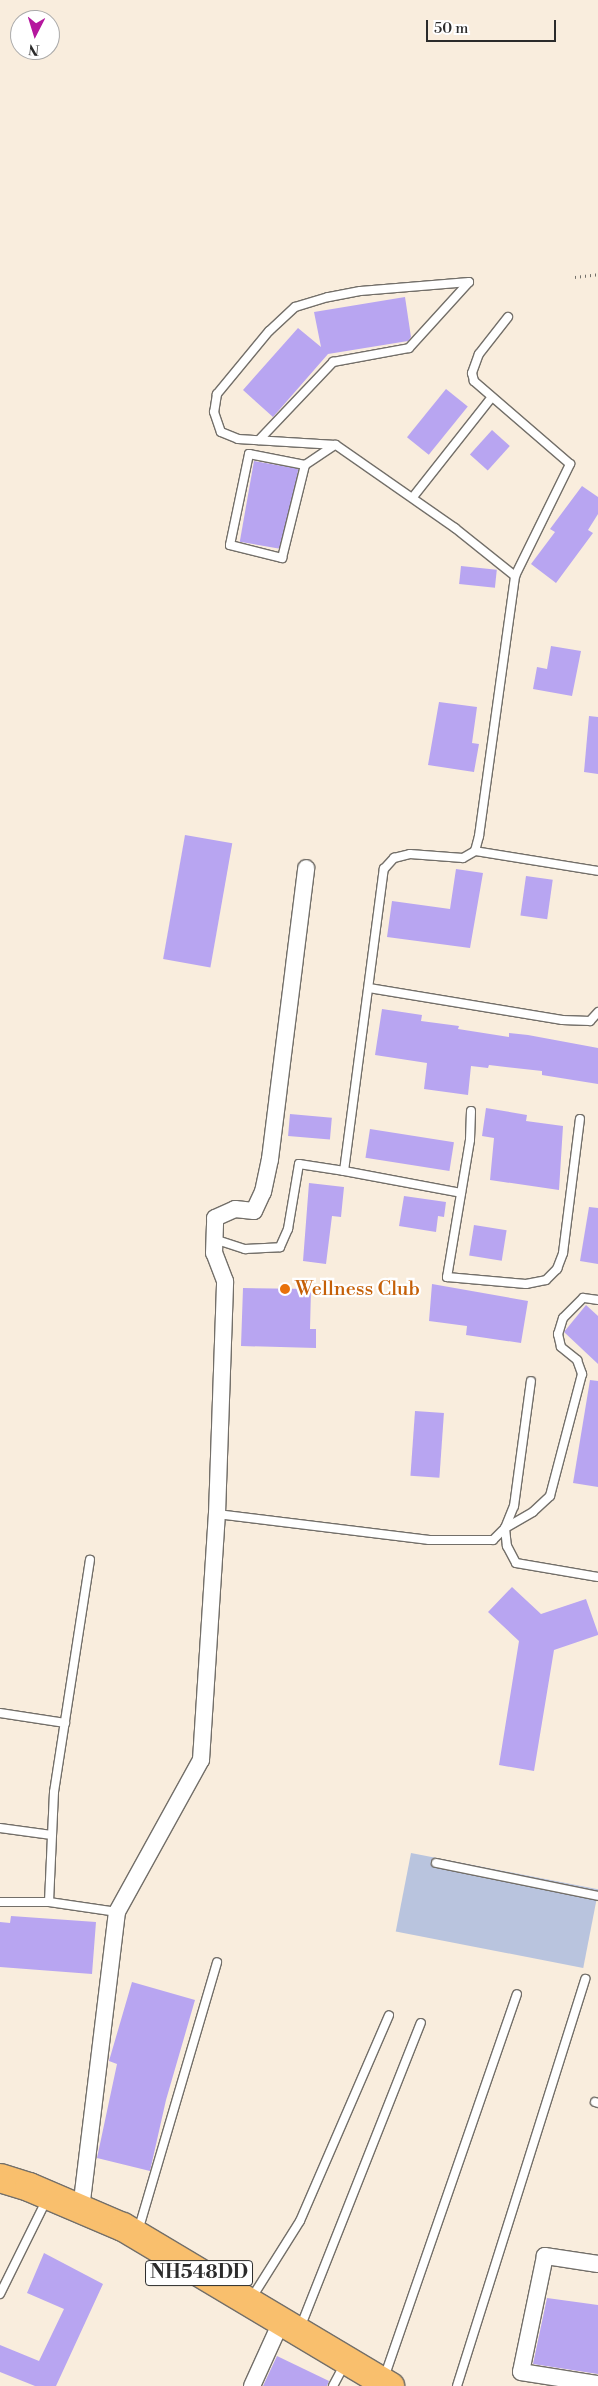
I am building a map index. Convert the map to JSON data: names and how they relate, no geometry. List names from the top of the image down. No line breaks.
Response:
{"streets":{"highway":["NH548DD"]},"places":["Wellness Club"],"scale_bar":"50 m","north":"bottom"}
